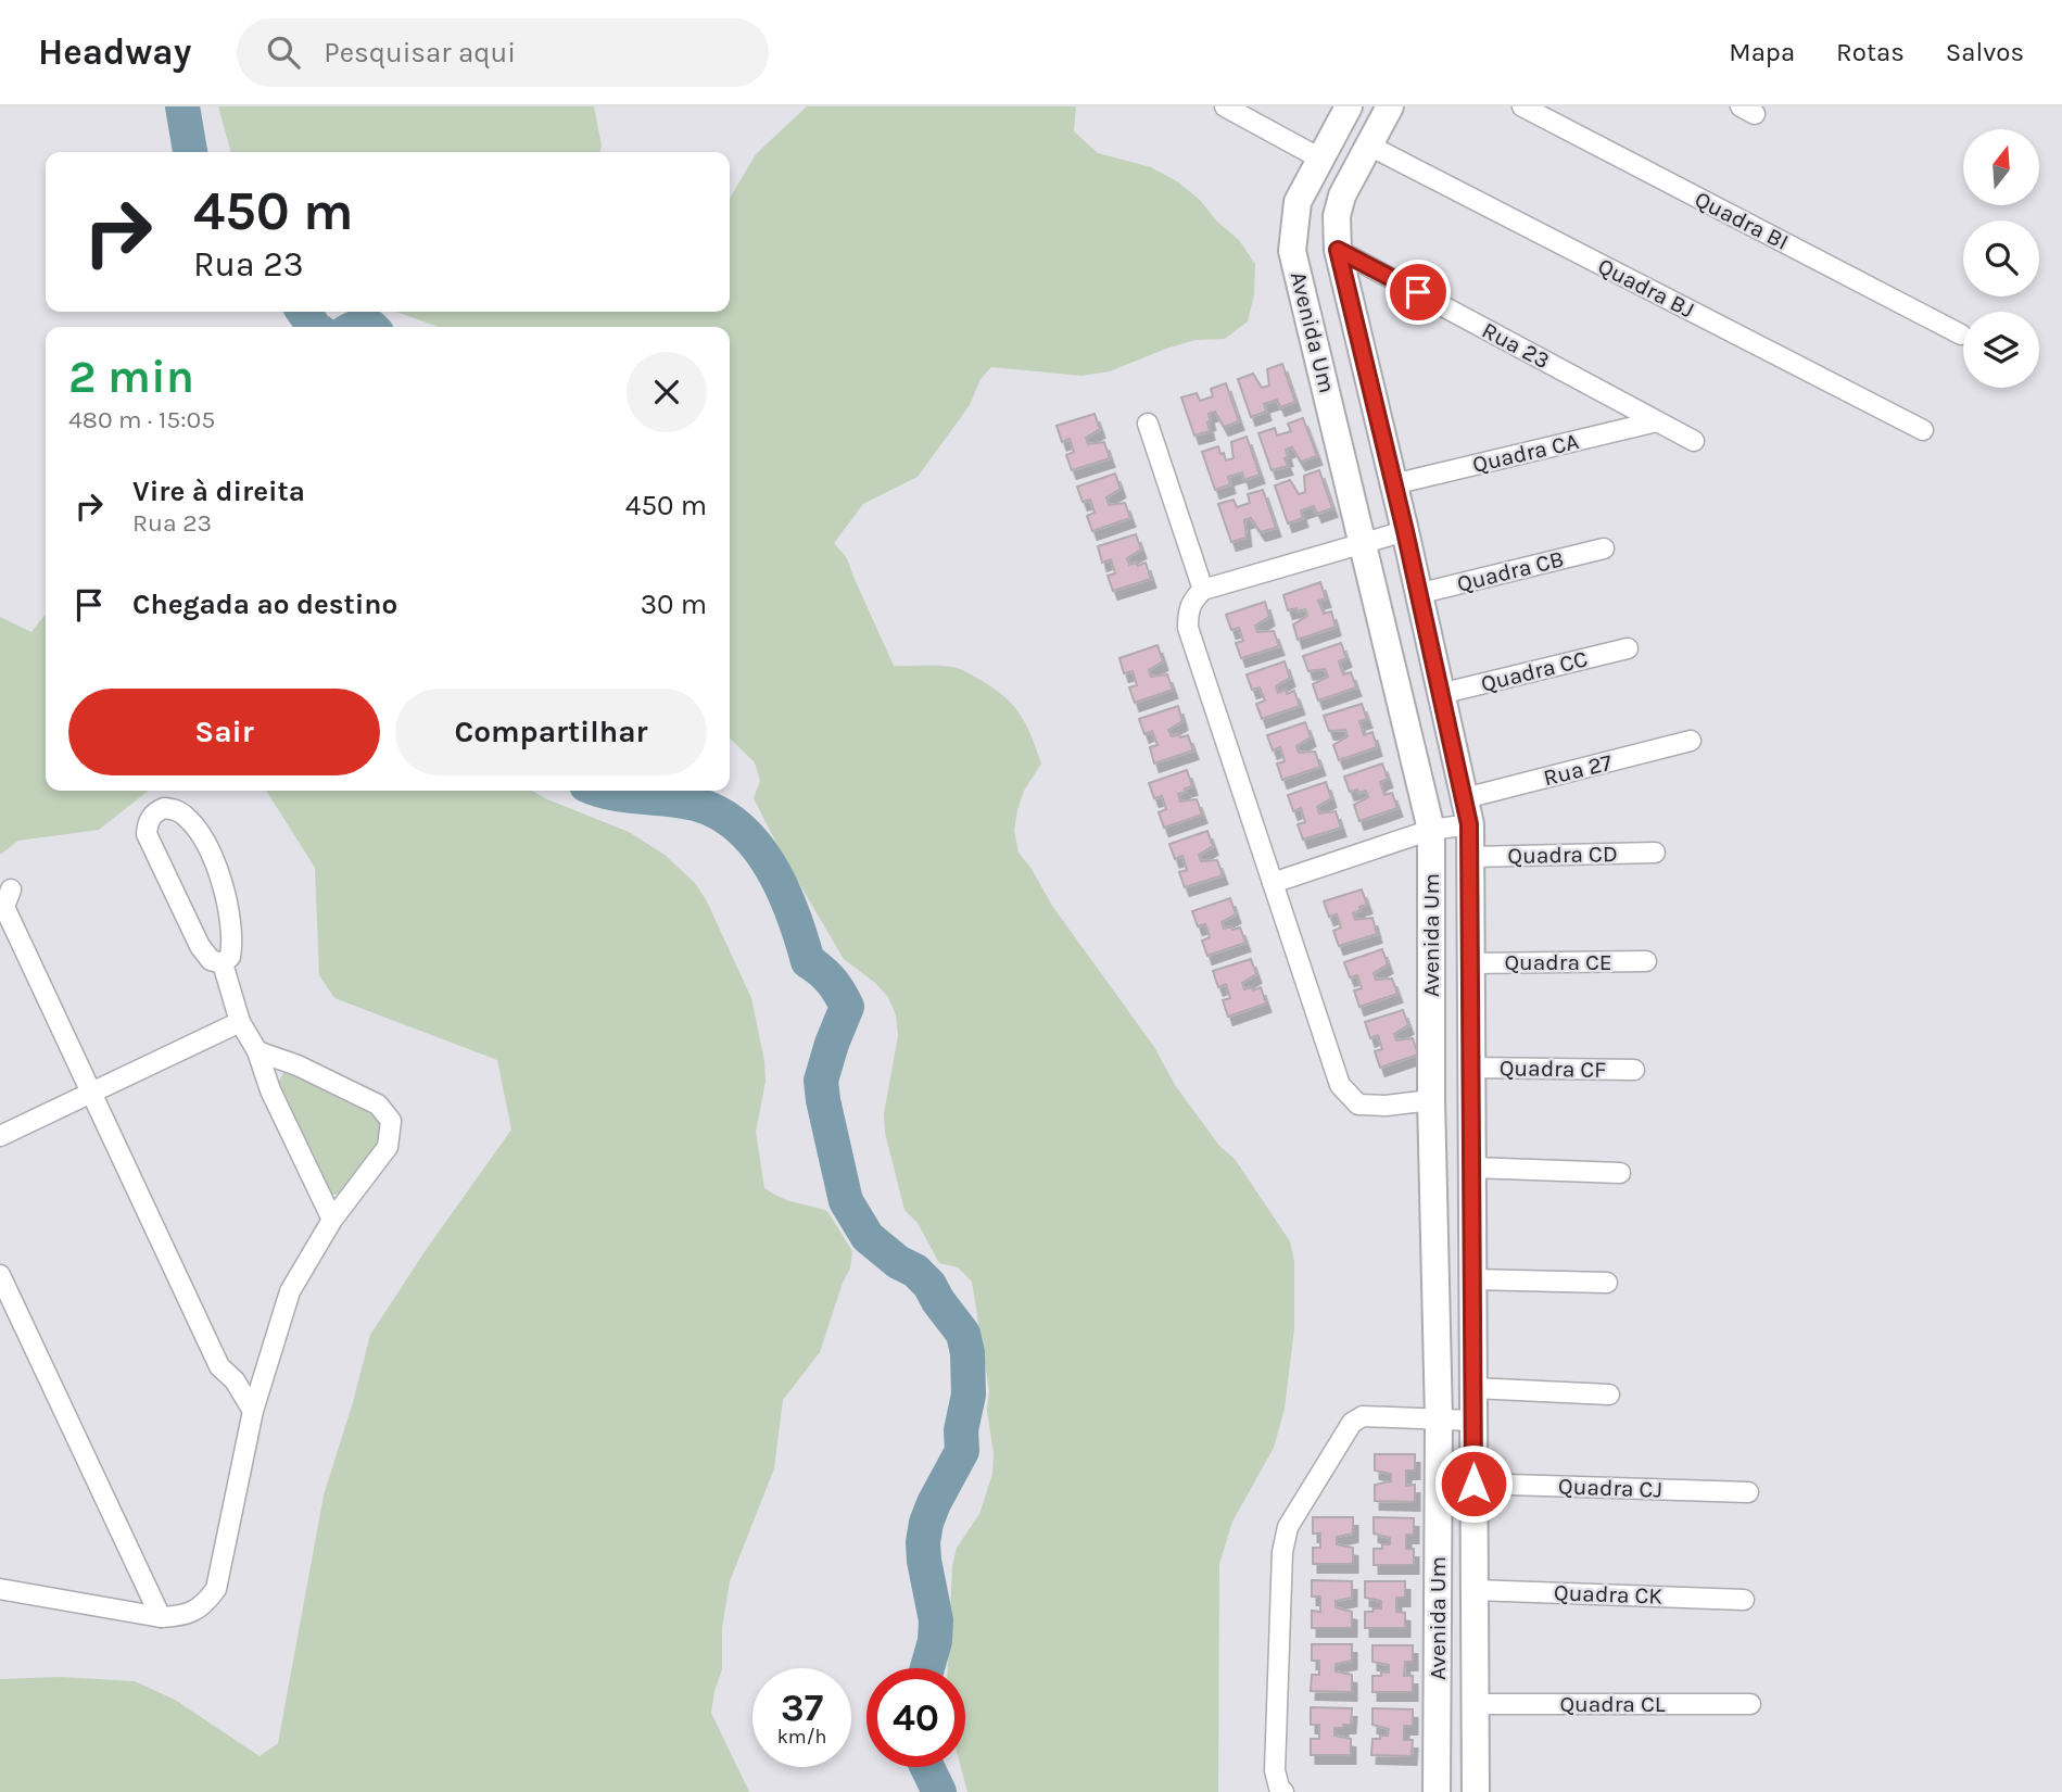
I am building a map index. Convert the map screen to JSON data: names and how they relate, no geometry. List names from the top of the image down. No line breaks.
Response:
{"streets":{"street":["Quadra BI","Quadra BJ","Avenida Um","Rua 23","Quadra CA","Quadra CB","Quadra CC","Rua 27","Quadra CD","Quadra CE","Quadra CF","Quadra CJ","Quadra CK","Quadra CL"]},"crossings":[["Quadra BJ","Avenida Um"],["Avenida Um","Rua 23"],["Avenida Um","Quadra CA"],["Avenida Um","Quadra CB"],["Avenida Um","Quadra CC"],["Avenida Um","Rua 27"],["Avenida Um","Quadra CD"],["Avenida Um","Quadra CE"],["Avenida Um","Quadra CF"],["Avenida Um","Quadra CJ"],["Avenida Um","Quadra CK"],["Avenida Um","Quadra CL"],["Rua 23","Quadra CA"]],"north":"top","page":{"header":"Headway","search":"Pesquisar aqui","nav":["Mapa","Rotas","Salvos"],"turn":["450 m","Rua 23"],"heading":["2 min","480 m · 15:05"],"list":[{"name":"Vire à direita","note":"Rua 23","value":"450 m"},{"name":"Chegada ao destino","value":"30 m"}],"buttons":["Sair","Compartilhar"],"speed":"37 km/h","limit":"40"}}
